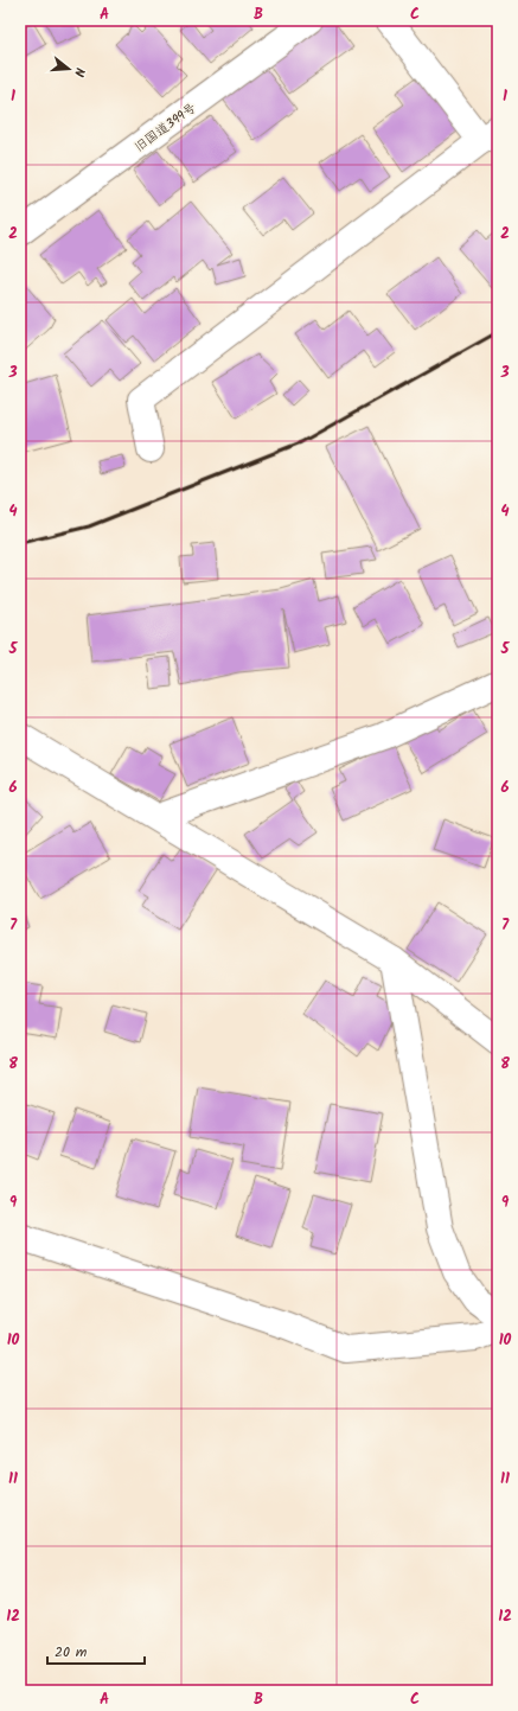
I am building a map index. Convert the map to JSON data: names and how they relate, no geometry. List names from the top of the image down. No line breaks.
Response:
{"streets":{"street":["旧国道399号"]},"scale_bar":"20 m","north":"right","grid":{"columns":["A","B","C"],"rows":["1","2","3","4","5","6","7","8","9","10","11","12"]}}
